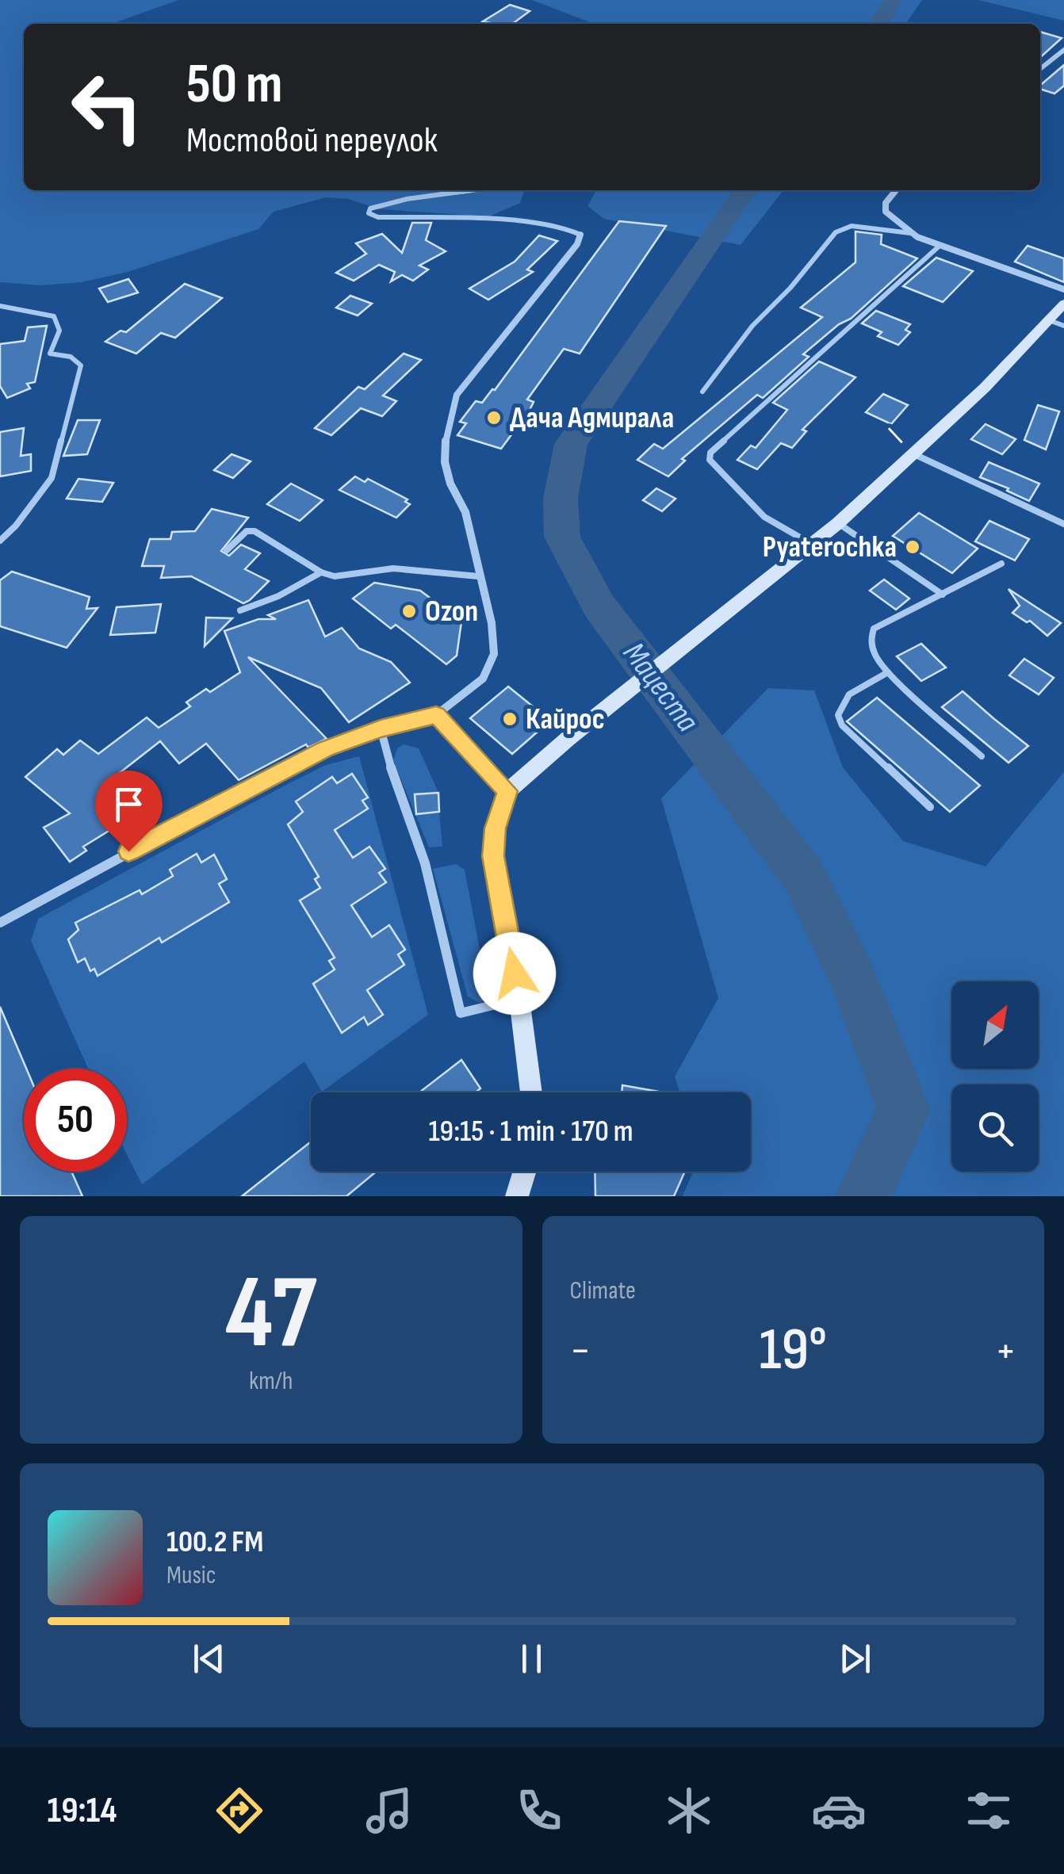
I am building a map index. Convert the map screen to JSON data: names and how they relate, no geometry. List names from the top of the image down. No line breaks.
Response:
{"streets":{"street":["I"]},"water":["Мацеста"],"places":["Дача Адмирала","Pyaterochka","Ozon","Кайрос"],"north":"top right","page":{"turn":["50 m","Мостовой переулок"],"limit":"50","trip":"19:15 · 1 min · 170 m","tile":[["47","km/h"],"Climate"],"heat":["−","19°","+"],"song":["100.2 FM","Music"],"tabs":"19:14"}}
